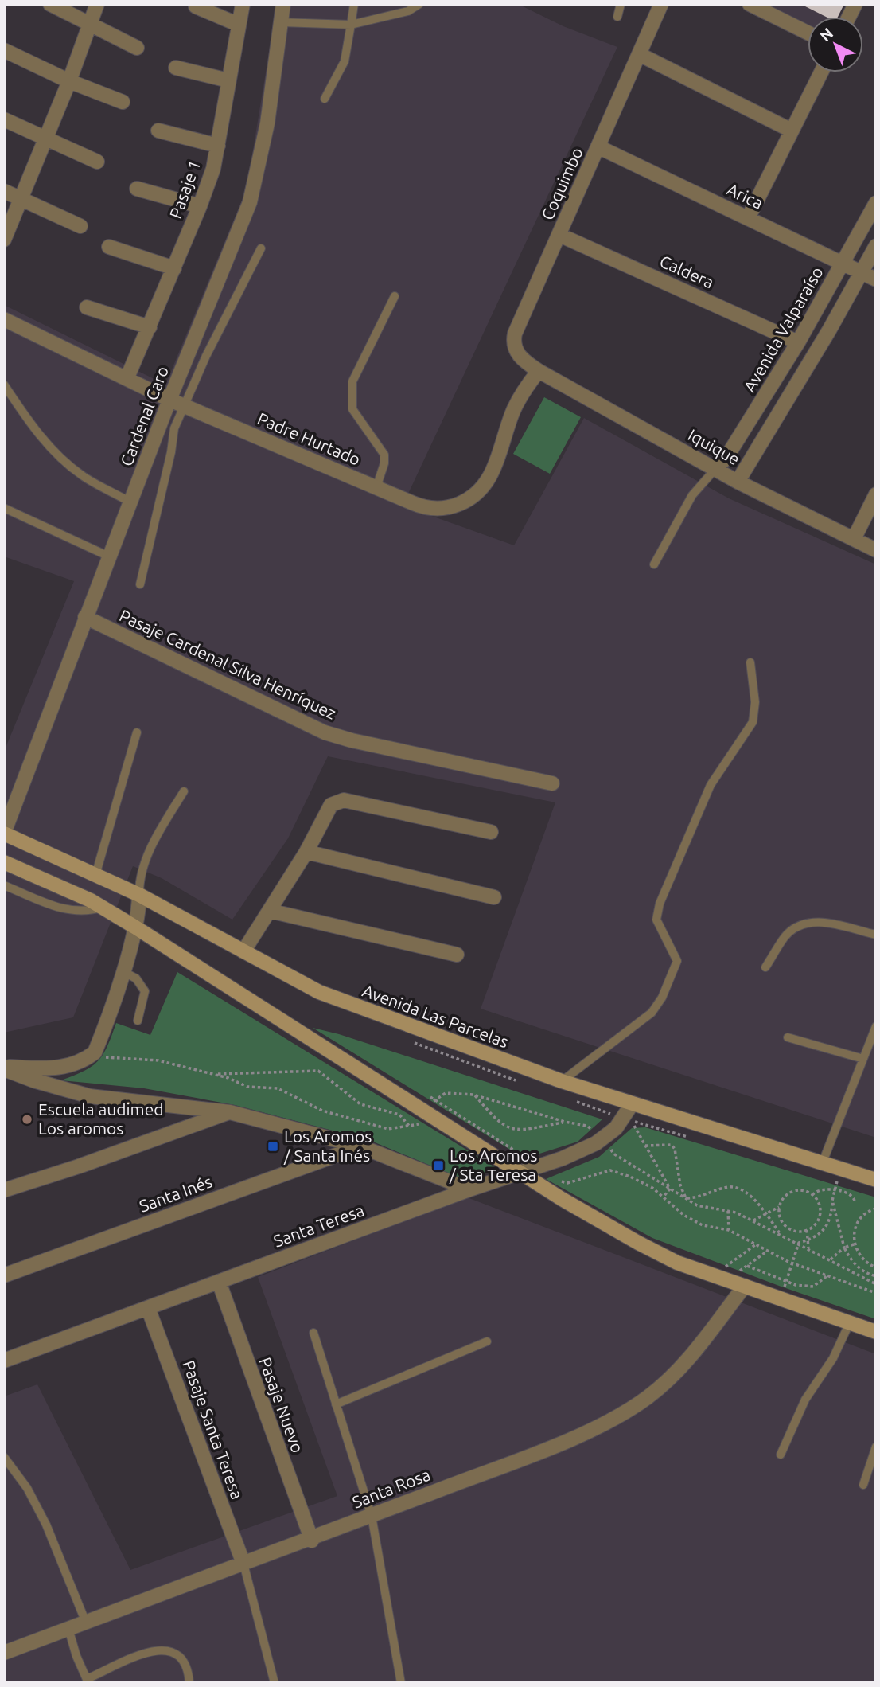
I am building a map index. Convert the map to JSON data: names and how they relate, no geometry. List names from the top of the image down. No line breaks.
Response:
{"streets":{"street":["Coquimbo","Pasaje 1","Arica","Caldera","Avenida Valparaíso","Cardenal Caro","Padre Hurtado","Iquique","Pasaje Cardenal Silva Henríquez","Avenida Las Parcelas","Santa Inés","Santa Teresa","Pasaje Nuevo","Pasaje Santa Teresa","Santa Rosa"]},"crossings":[["Coquimbo","Arica"],["Coquimbo","Caldera"],["Coquimbo","Padre Hurtado"],["Coquimbo","Iquique"],["Pasaje 1","Padre Hurtado"],["Arica","Avenida Valparaíso"],["Caldera","Avenida Valparaíso"],["Avenida Valparaíso","Iquique"],["Cardenal Caro","Padre Hurtado"],["Cardenal Caro","Pasaje Cardenal Silva Henríquez"],["Cardenal Caro","Avenida Las Parcelas"],["Padre Hurtado","Iquique"],["Avenida Las Parcelas","Santa Teresa"],["Santa Teresa","Pasaje Nuevo"],["Santa Teresa","Pasaje Santa Teresa"],["Pasaje Nuevo","Santa Rosa"],["Pasaje Santa Teresa","Santa Rosa"]],"places":{"other":["Escuela audimed Los aromos"],"transit":["Los Aromos / Santa Inés","Los Aromos / Sta Teresa"]},"north":"top left"}
